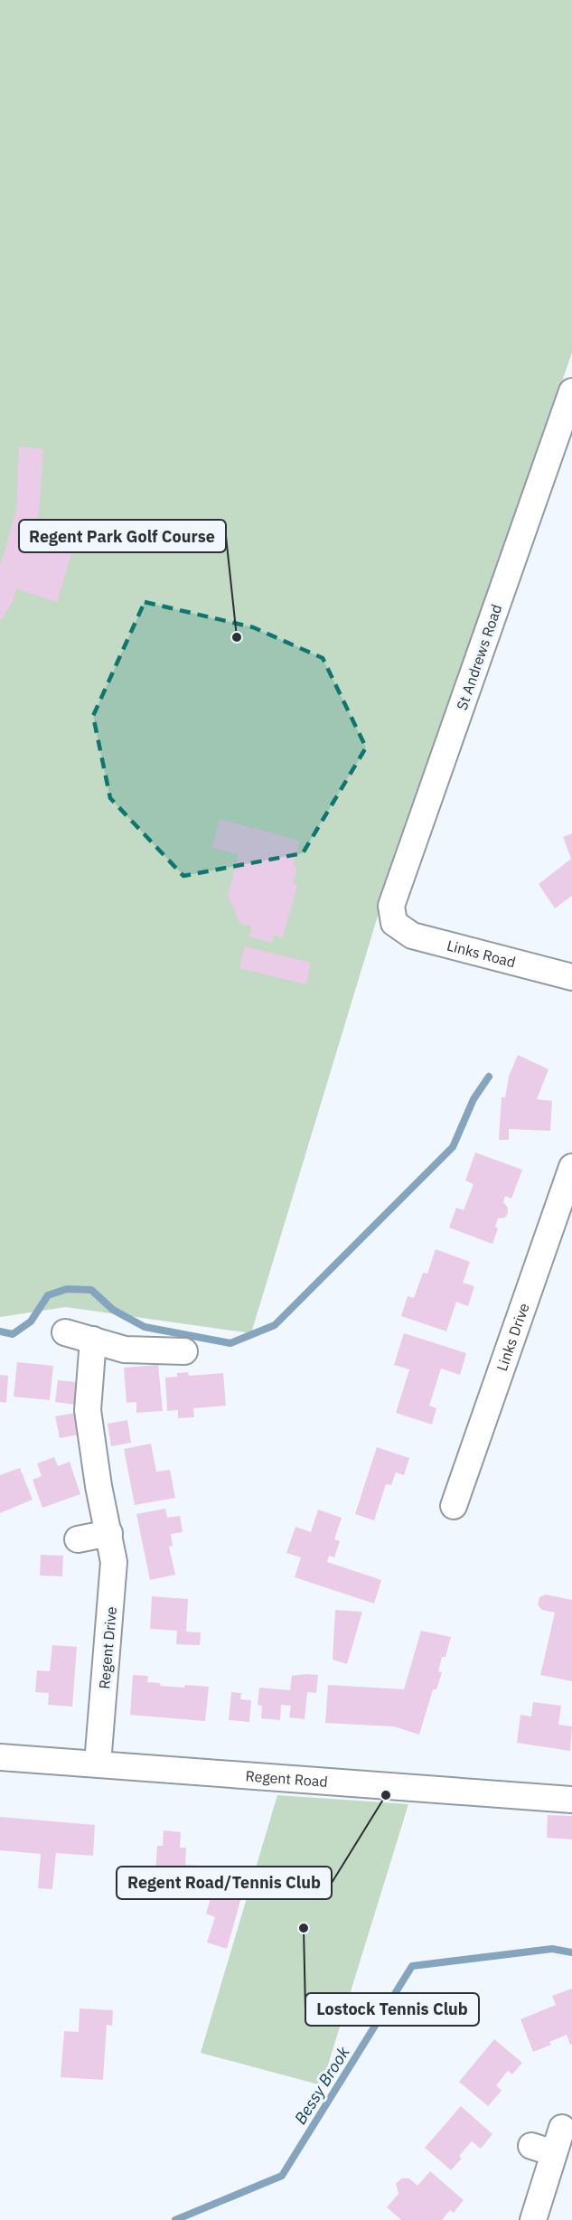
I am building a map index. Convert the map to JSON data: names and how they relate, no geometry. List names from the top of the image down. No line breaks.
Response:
{"streets":{"street":["St Andrews Road","Links Road","Links Drive","Regent Drive","Regent Road"]},"crossings":[["St Andrews Road","Links Road"],["Regent Drive","Regent Road"]],"water":["Bessy Brook"],"places":["Regent Park Golf Course","Regent Road/Tennis Club","Lostock Tennis Club"]}
